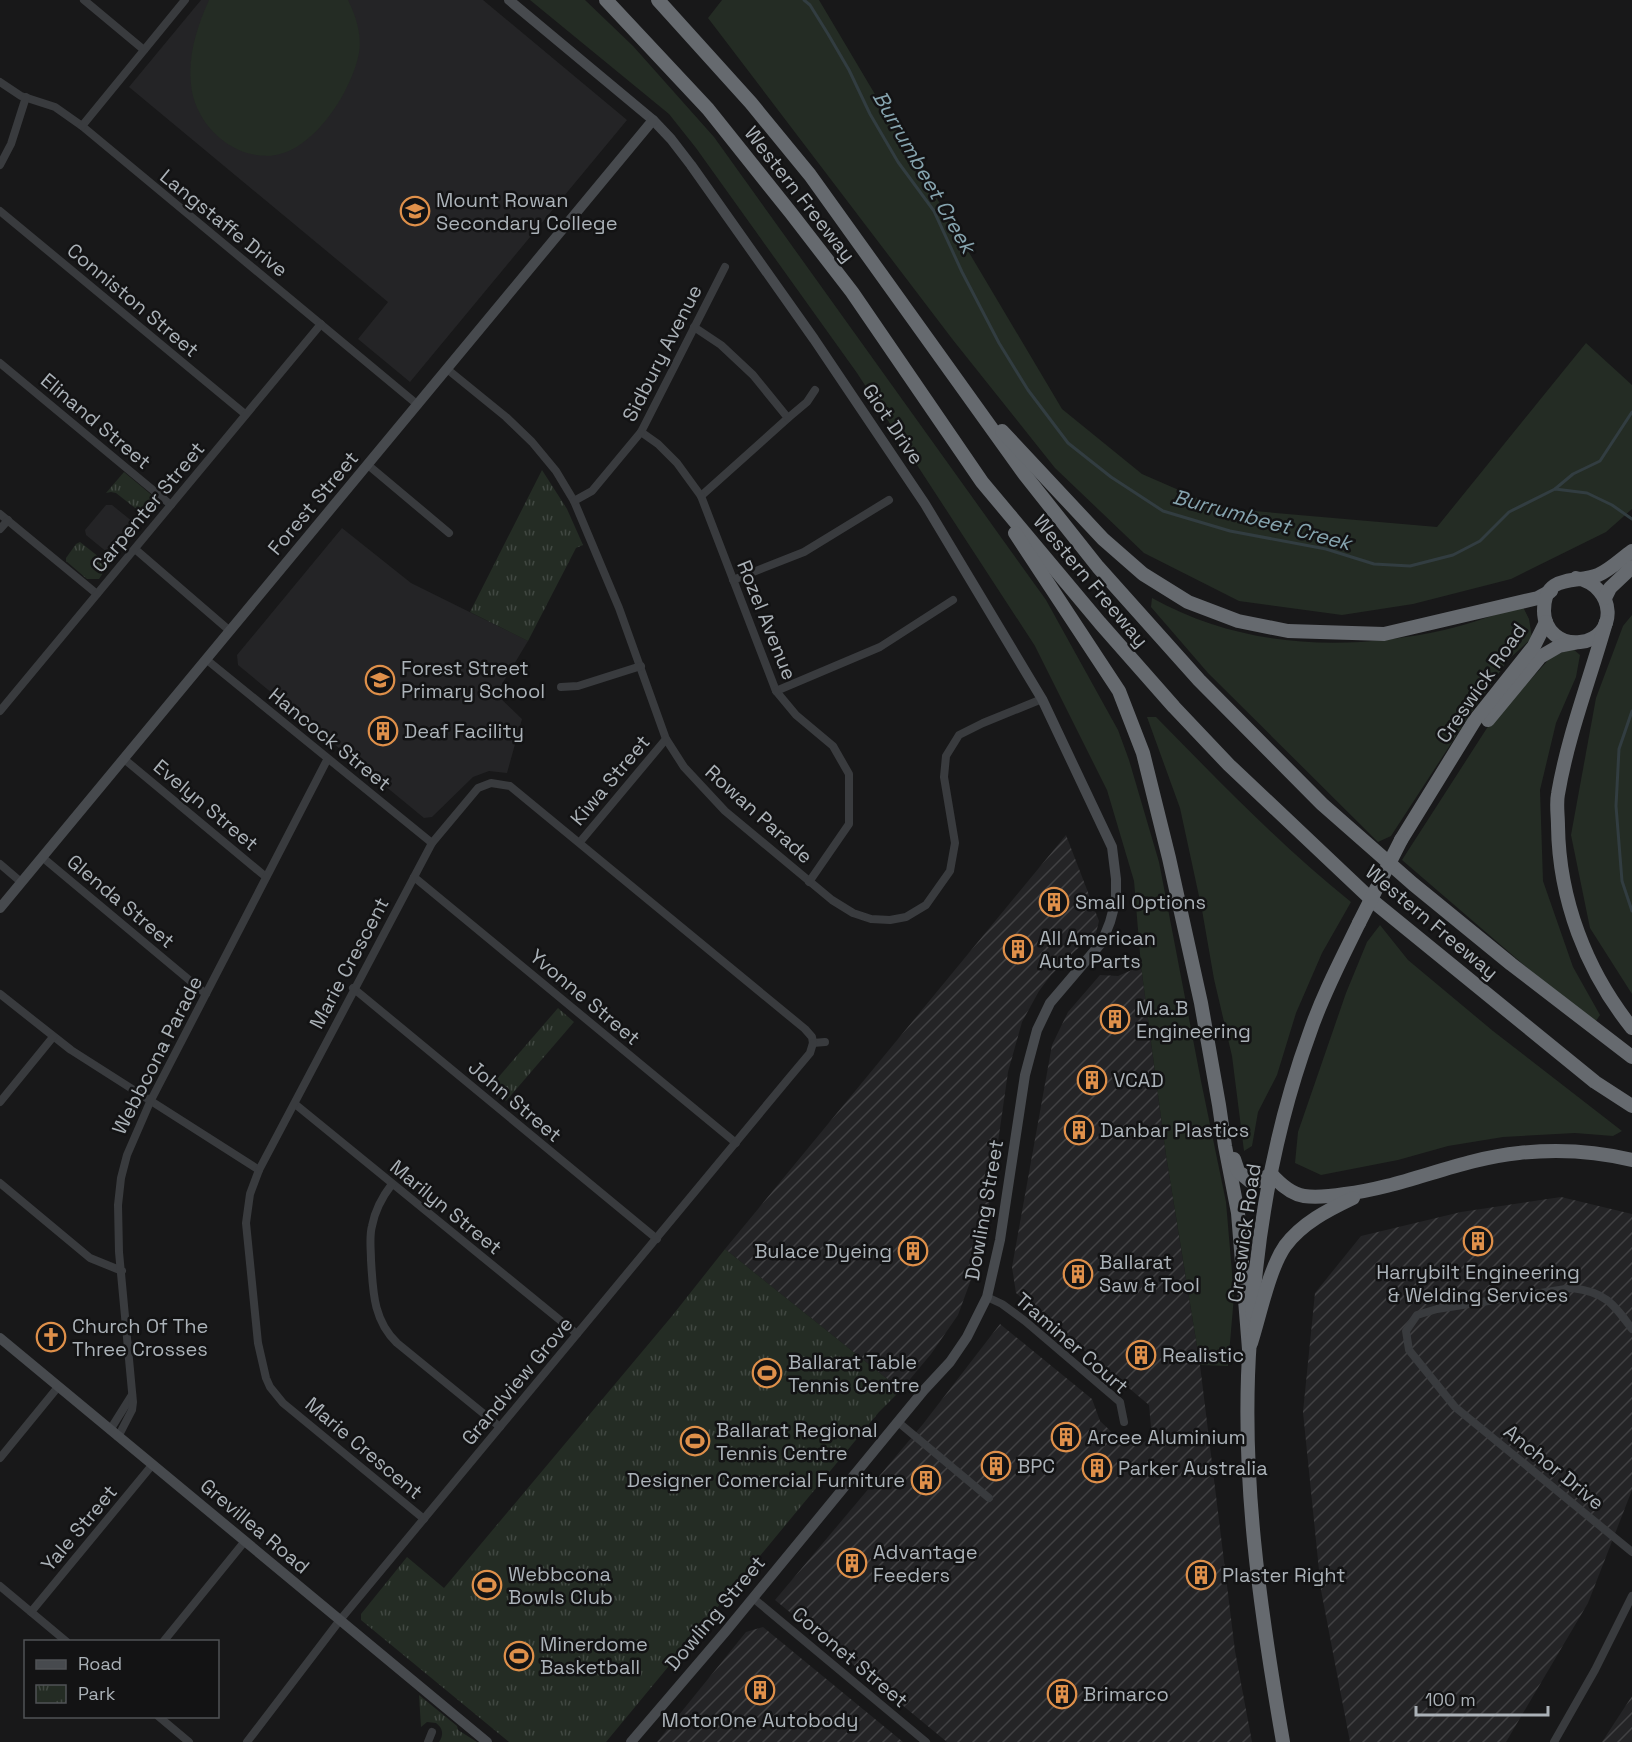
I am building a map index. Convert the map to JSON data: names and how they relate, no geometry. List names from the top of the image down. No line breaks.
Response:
{"streets":{"highway":["Western Freeway","Creswick Road"],"street":["Langstaffe Drive","Conniston Street","Sidbury Avenue","Elinand Street","Giot Drive","Forest Street","Carpenter Street","Rozel Avenue","Hancock Street","Kiwa Street","Evelyn Street","Rowan Parade","Glenda Street","Marie Crescent","Yvonne Street","Webbcona Parade","John Street","Marilyn Street","Dowling Street","Traminer Court","Grandview Grove","Anchor Drive","Grevillea Road","Yale Street","Coronet Street"]},"crossings":[["Langstaffe Drive","Forest Street"],["Langstaffe Drive","Carpenter Street"],["Conniston Street","Carpenter Street"],["Sidbury Avenue","Rozel Avenue"],["Sidbury Avenue","Rowan Parade"],["Elinand Street","Carpenter Street"],["Giot Drive","Forest Street"],["Giot Drive","Rowan Parade"],["Giot Drive","Dowling Street"],["Forest Street","Hancock Street"],["Forest Street","Evelyn Street"],["Forest Street","Rowan Parade"],["Forest Street","Glenda Street"],["Rozel Avenue","Rowan Parade"],["Hancock Street","Marie Crescent"],["Hancock Street","Webbcona Parade"],["Kiwa Street","Rowan Parade"],["Kiwa Street","Marie Crescent"],["Evelyn Street","Webbcona Parade"],["Glenda Street","Webbcona Parade"],["Marie Crescent","Yvonne Street"],["Marie Crescent","John Street"],["Marie Crescent","Marilyn Street"],["Marie Crescent","Grandview Grove"],["Yvonne Street","Grandview Grove"],["Webbcona Parade","Grevillea Road"],["John Street","Grandview Grove"],["Marilyn Street","Grandview Grove"],["Dowling Street","Traminer Court"],["Dowling Street","Coronet Street"],["Grandview Grove","Grevillea Road"],["Grevillea Road","Yale Street"]],"water":["Burrumbeet Creek"],"places":{"school or university":["Mount Rowan Secondary College","Forest Street Primary School"],"building":["Deaf Facility","Small Options","All American Auto Parts","M.a.B Engineering","VCAD","Danbar Plastics","Harrybilt Engineering & Welding Services","Bulace Dyeing","Ballarat Saw & Tool","Realistic","Arcee Aluminium","BPC","Parker Australia","Designer Comercial Furniture","Advantage Feeders","Plaster Right","MotorOne Autobody","Brimarco"],"church":["Church Of The Three Crosses"],"sports":["Ballarat Table Tennis Centre","Ballarat Regional Tennis Centre","Webbcona Bowls Club","Minerdome Basketball"]},"legend":["Road","Park"],"scale_bar":"100 m"}
